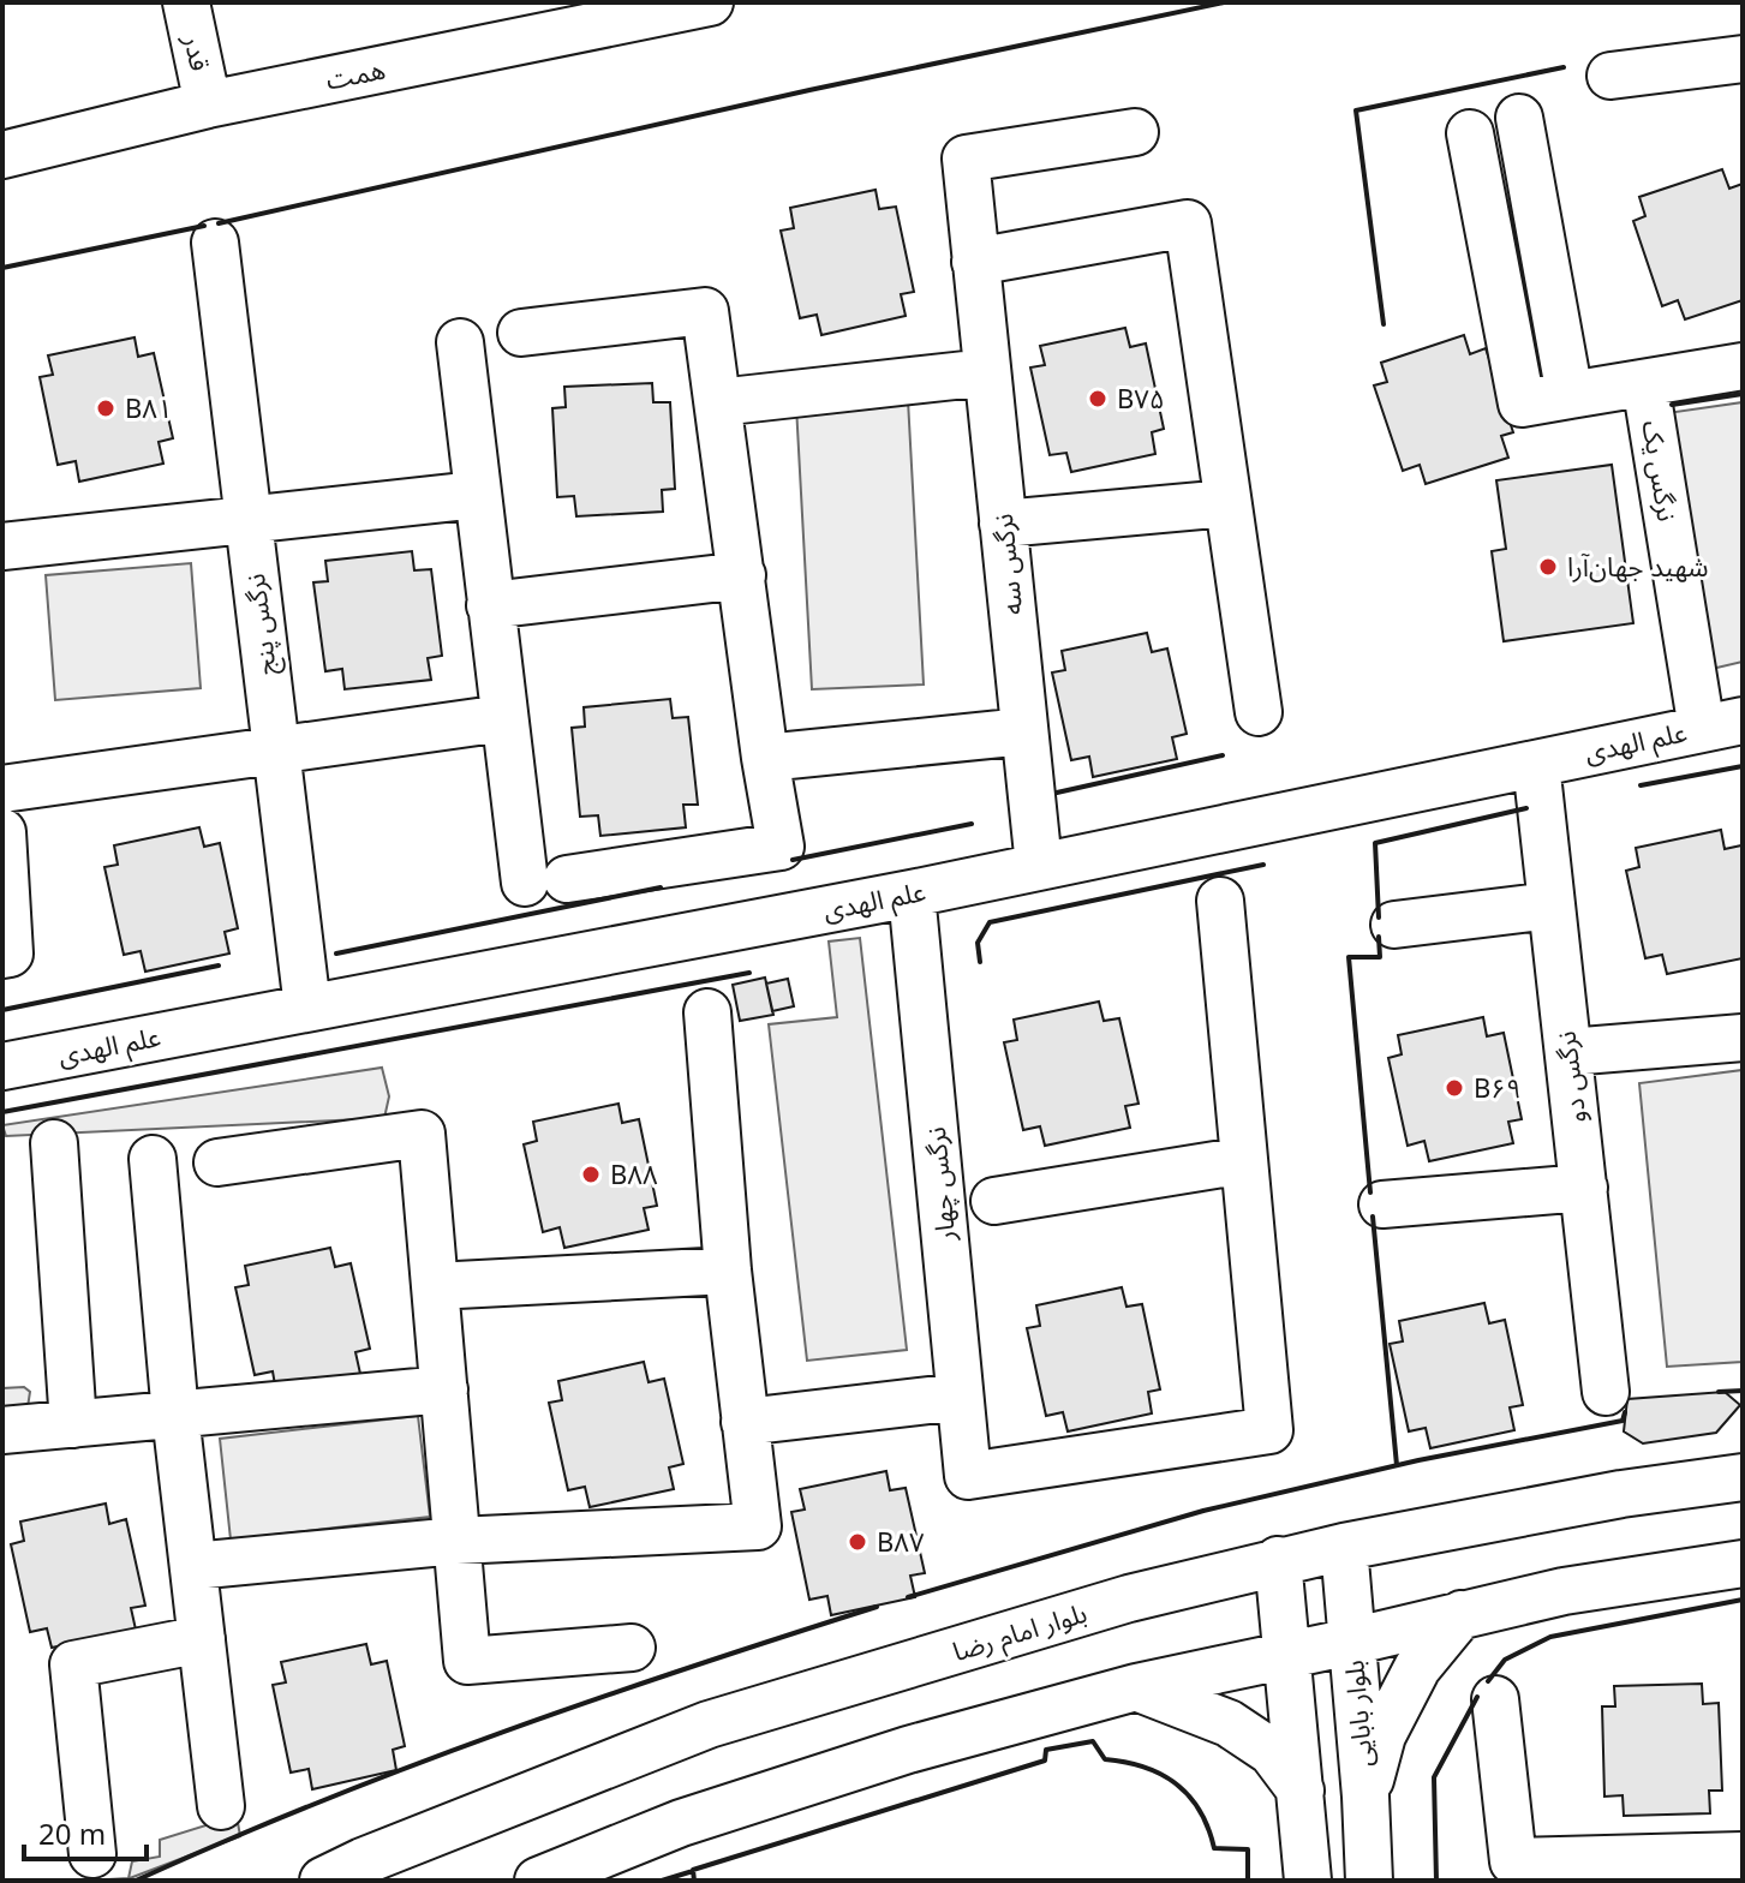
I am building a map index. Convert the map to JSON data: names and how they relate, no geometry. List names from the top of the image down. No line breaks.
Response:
{"streets":{"street":["قدر","همت","نرگس یک","نرگس سه","نرگس پنج","علم الهدی","نرگس دو","نرگس چهار","بلوار امام رضا","بلوار بابایی"]},"crossings":[["قدر","همت"],["نرگس یک","علم الهدی"],["نرگس سه","علم الهدی"],["نرگس پنج","علم الهدی"],["علم الهدی","نرگس دو"],["علم الهدی","نرگس چهار"],["بلوار امام رضا","بلوار بابایی"]],"places":["B۷۵","B۸۱","شهید جهان‌آرا","B۶۹","B۸۸","B۸۷"],"scale_bar":"20 m"}
